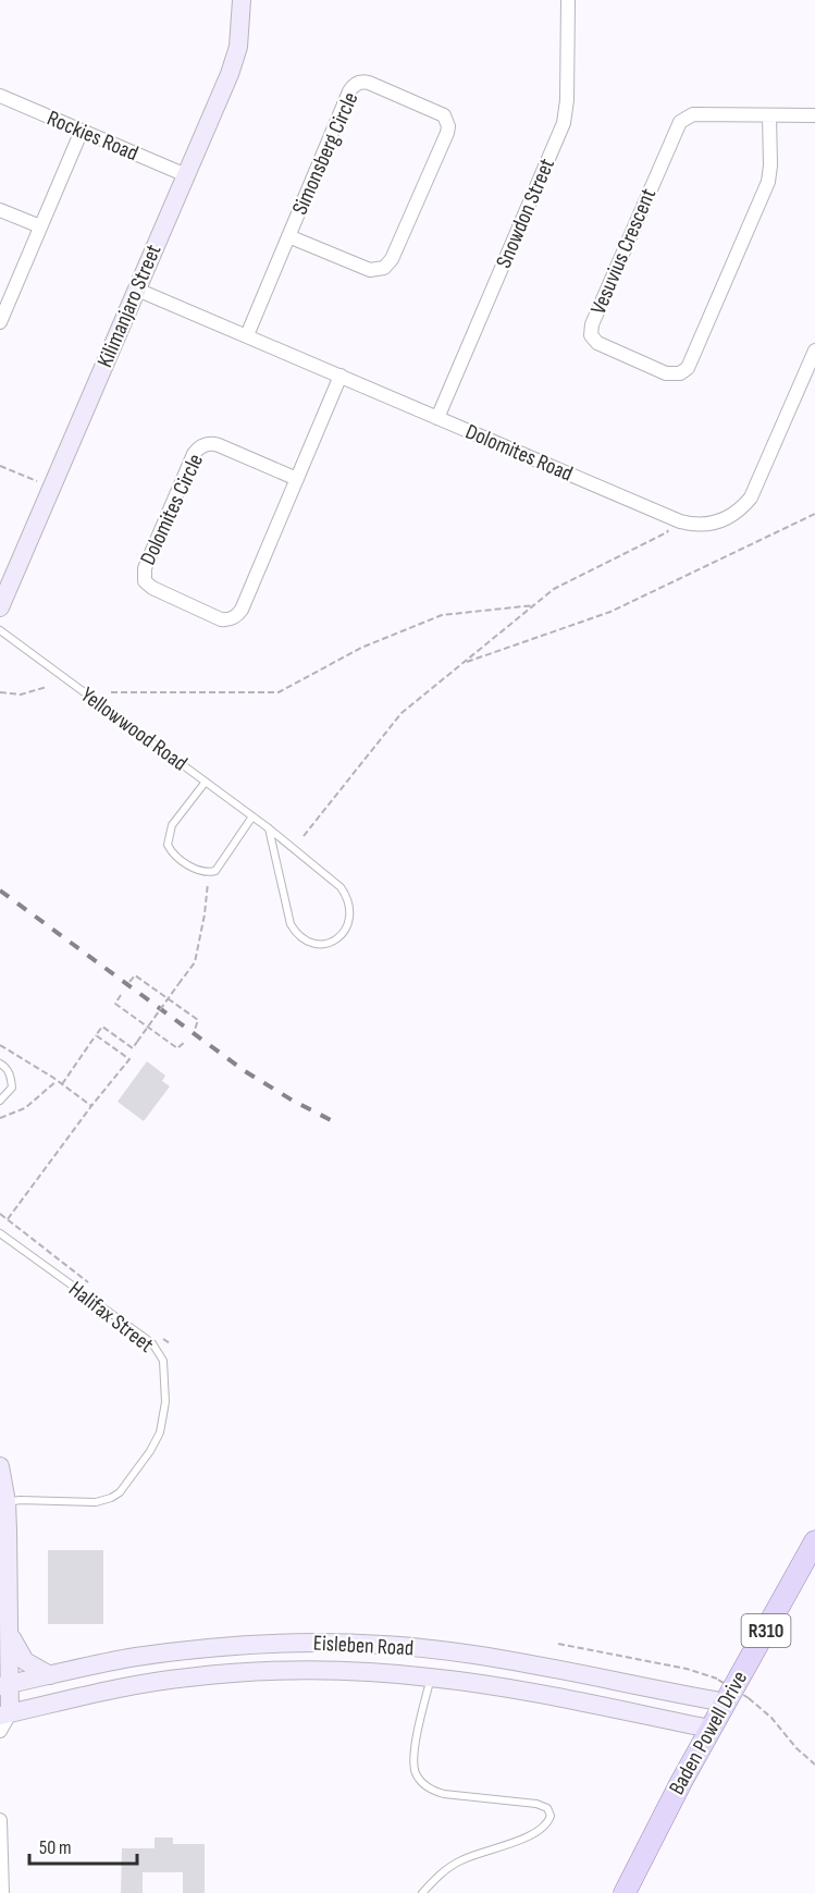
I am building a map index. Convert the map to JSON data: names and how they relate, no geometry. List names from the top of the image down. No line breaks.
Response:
{"streets":{"main road":["Kilimanjaro Street","R310","Eisleben Road","Baden Powell Drive"],"street":["Rockies Road","Simonsberg Circle","Snowdon Street","Vesuvius Crescent","Dolomites Road","Dolomites Circle"],"lane":["Yellowwood Road","Halifax Street"]},"crossings":[["Rockies Road","Kilimanjaro Street"],["Simonsberg Circle","Dolomites Road"],["Snowdon Street","Dolomites Road"],["Kilimanjaro Street","Dolomites Road"],["Dolomites Road","Dolomites Circle"],["Eisleben Road","Baden Powell Drive"]],"scale_bar":"50 m"}
